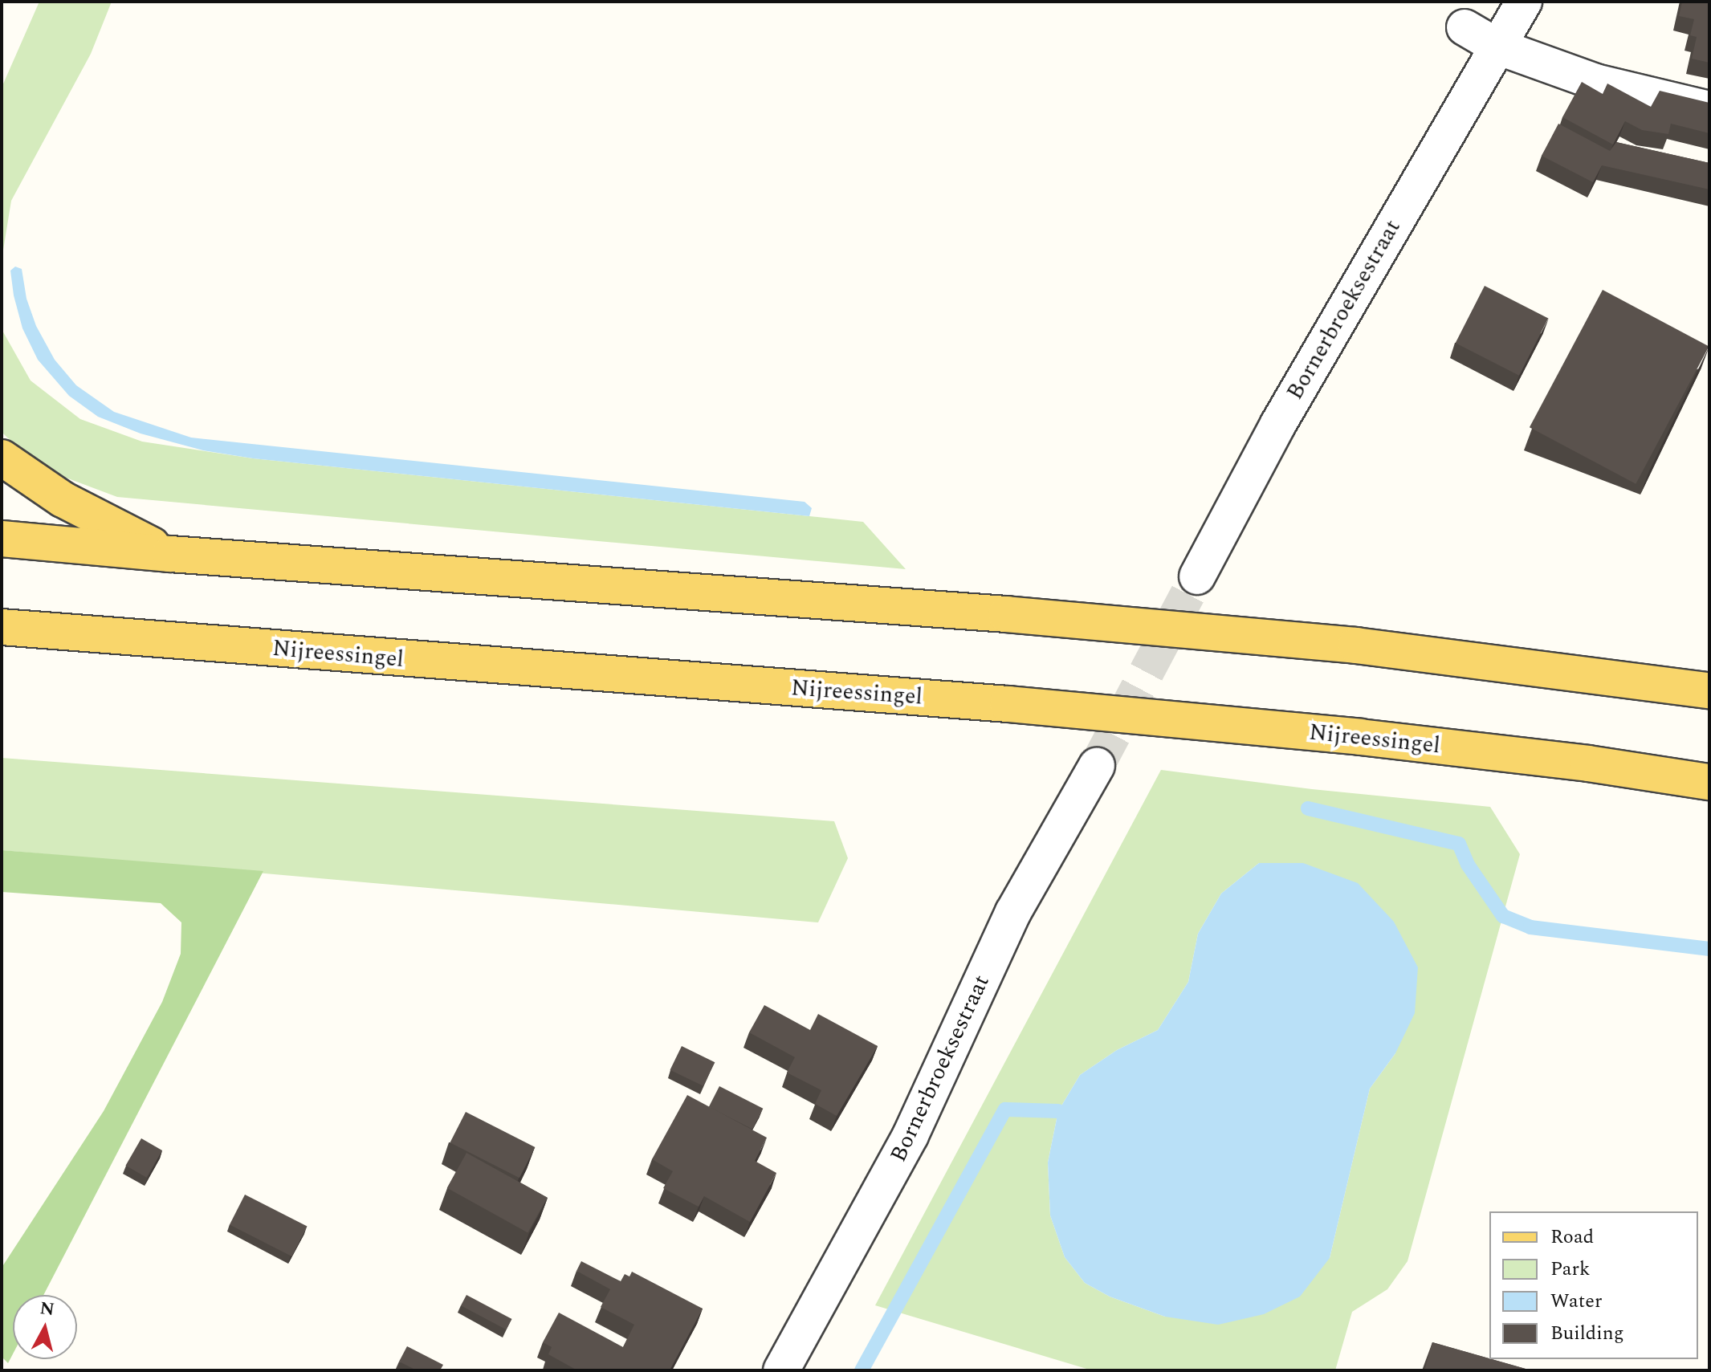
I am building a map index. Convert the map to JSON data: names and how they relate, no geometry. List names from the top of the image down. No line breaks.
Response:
{"streets":{"main road":["Nijreessingel"],"street":["Bornerbroeksestraat"]},"legend":["Road","Park","Water","Building"],"north":"top"}
